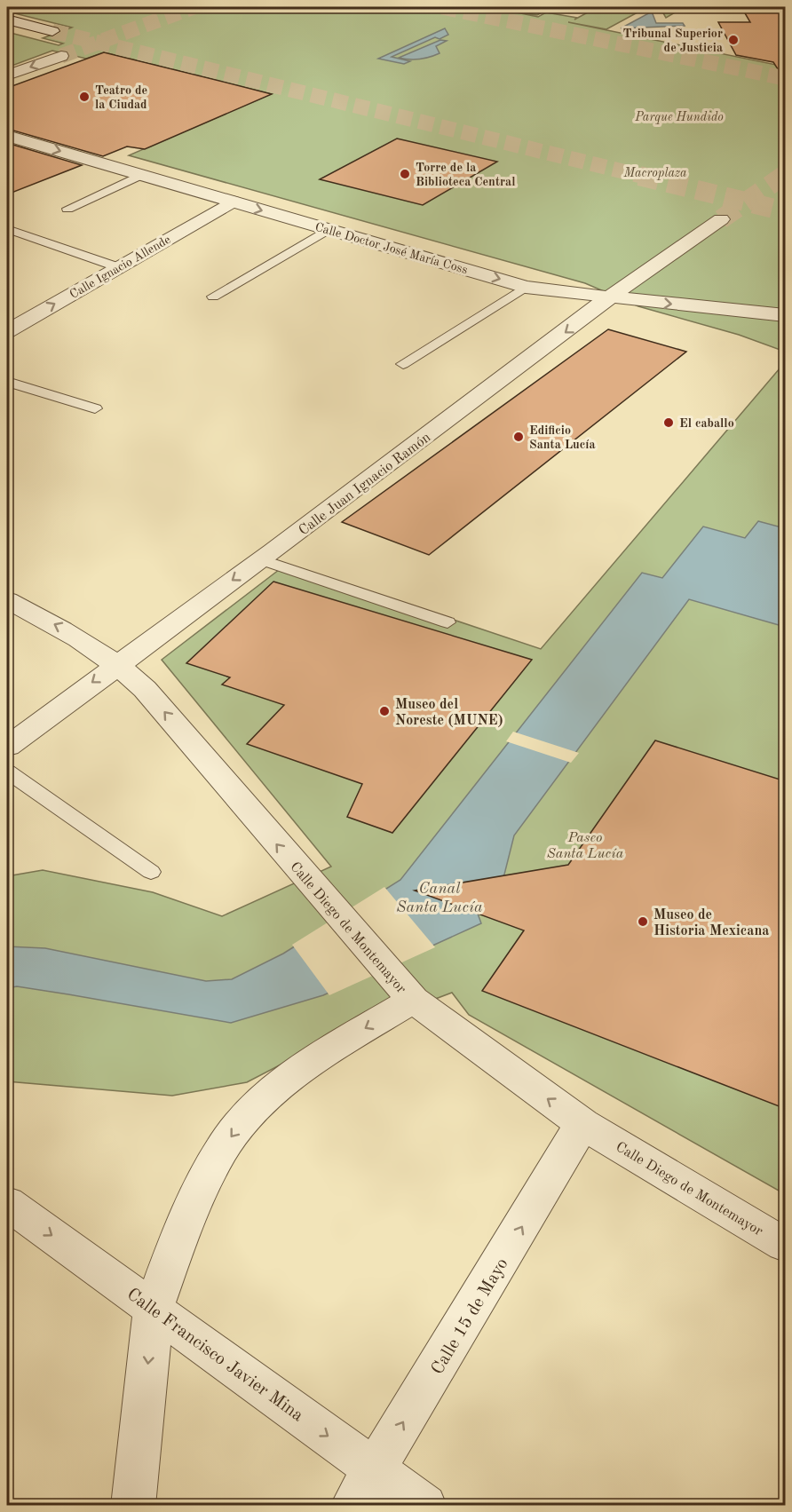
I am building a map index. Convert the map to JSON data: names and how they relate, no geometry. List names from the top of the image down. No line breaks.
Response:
{"streets":{"street":["Calle Doctor José María Coss","Calle Ignacio Allende","Calle Juan Ignacio Ramón","Calle Diego de Montemayor","Calle 15 de Mayo","Calle Francisco Javier Mina"]},"crossings":[["Calle Doctor José María Coss","Calle Ignacio Allende"],["Calle Doctor José María Coss","Calle Juan Ignacio Ramón"],["Calle Juan Ignacio Ramón","Calle Diego de Montemayor"],["Calle Diego de Montemayor","Calle 15 de Mayo"],["Calle 15 de Mayo","Calle Francisco Javier Mina"]],"one_way":["Calle Doctor José María Coss","Calle Ignacio Allende","Calle Juan Ignacio Ramón","Calle Diego de Montemayor","Calle 15 de Mayo","Calle Francisco Javier Mina"],"water":["Canal Santa Lucía"],"parks":["Parque Hundido","Macroplaza","Paseo Santa Lucía"],"places":["Tribunal Superior de Justicia","Teatro de la Ciudad","Torre de la Biblioteca Central","El caballo","Edificio Santa Lucía","Museo del Noreste (MUNE)","Museo de Historia Mexicana"]}
